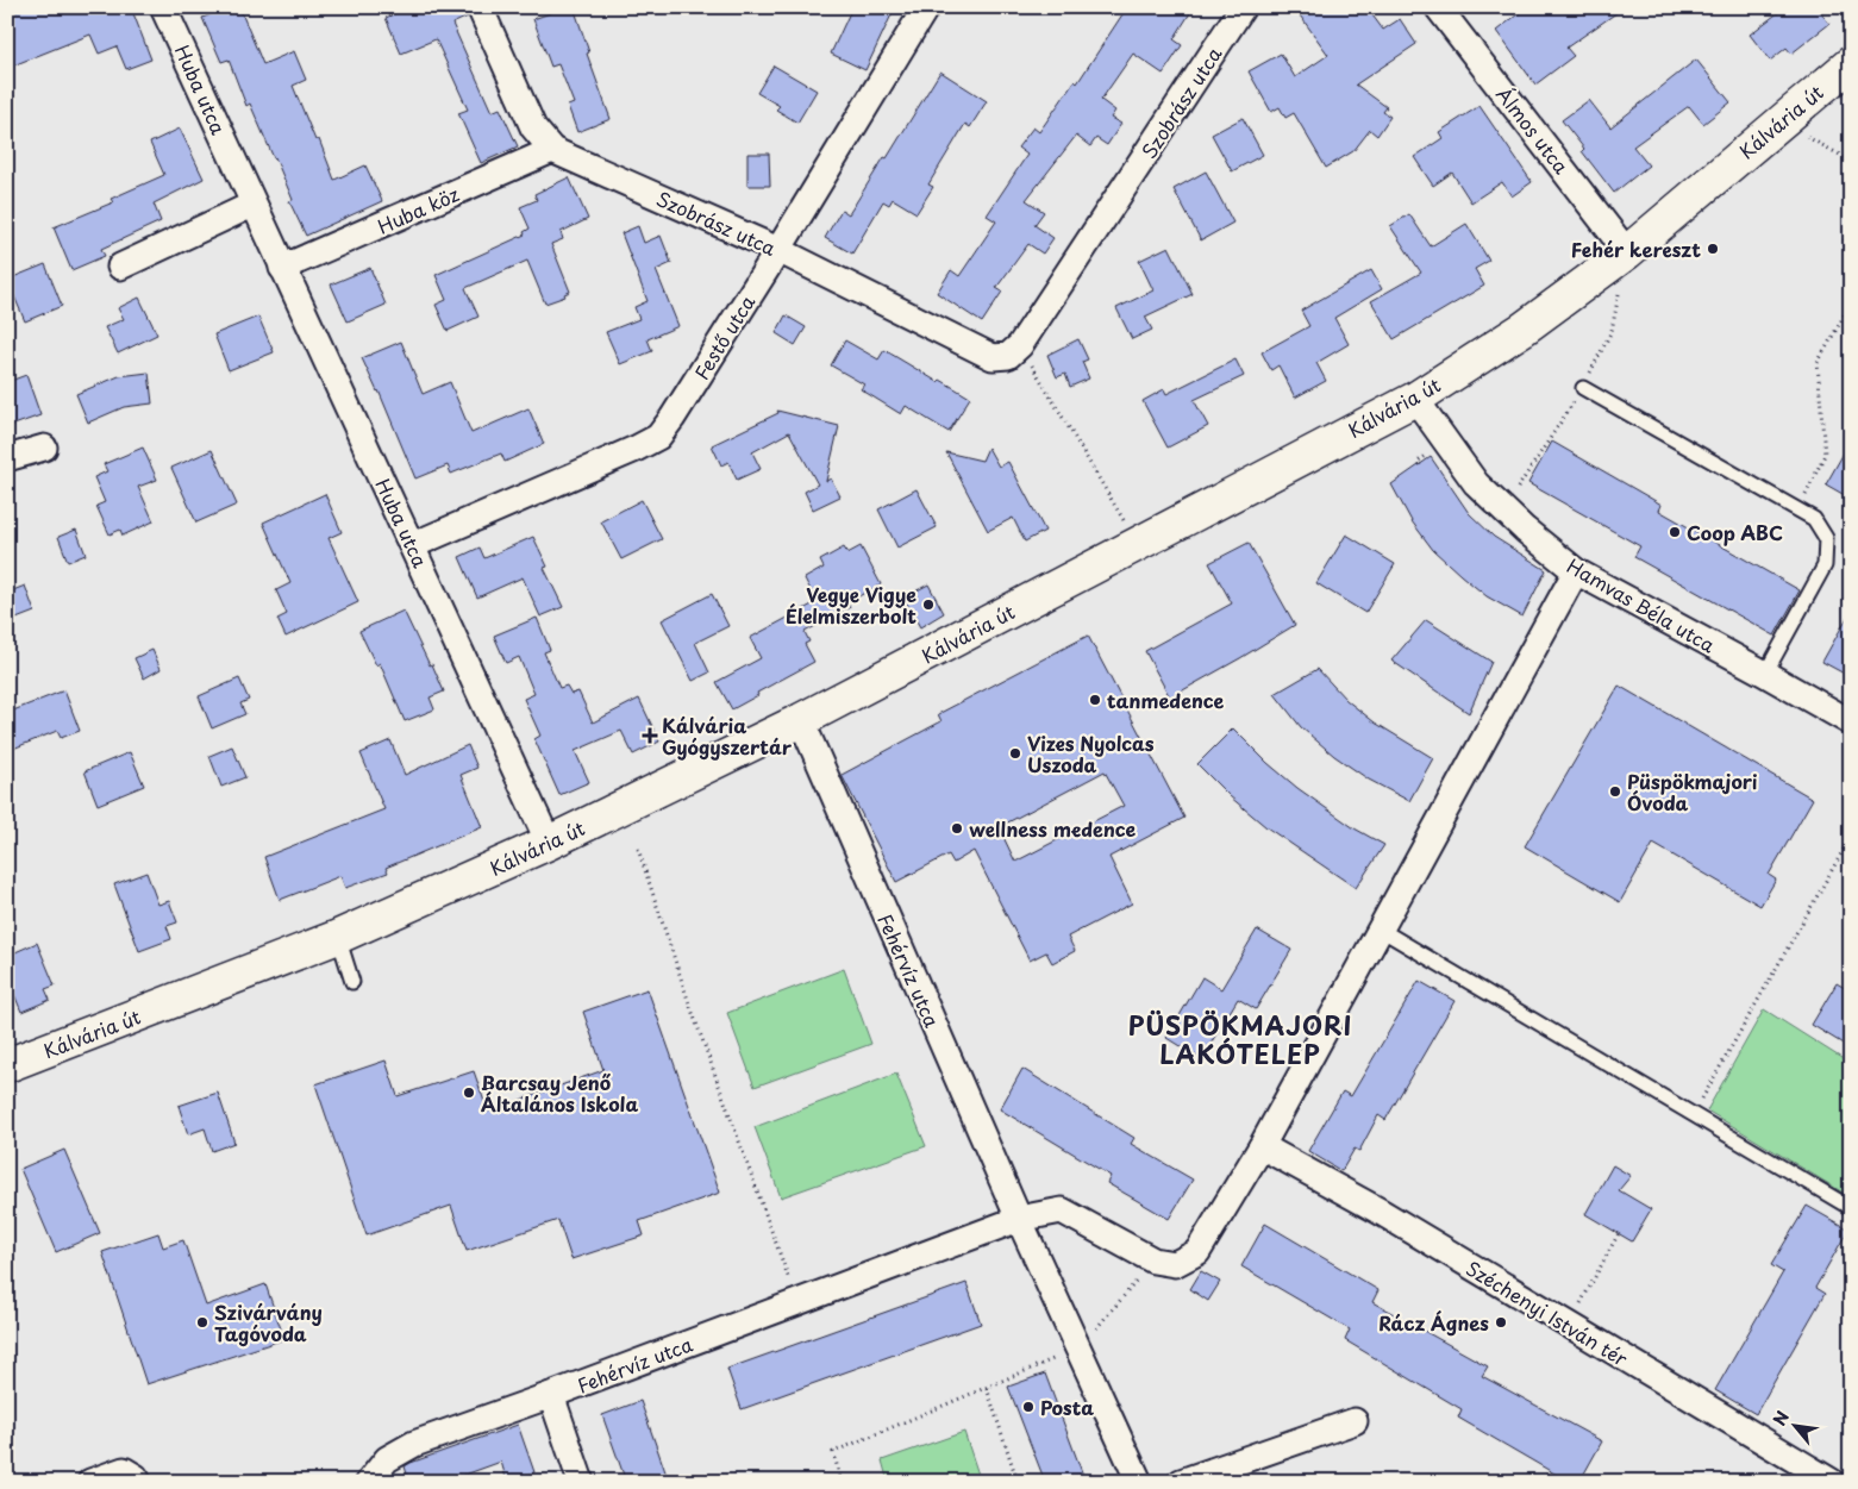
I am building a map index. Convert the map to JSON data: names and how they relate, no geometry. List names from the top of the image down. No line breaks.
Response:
{"streets":{"street":["Huba utca","Szobrász utca","Kálvária út","Álmos utca","Huba köz","Festő utca","Hamvas Béla utca","Fehérvíz utca","Széchenyi István tér"]},"crossings":[["Huba utca","Kálvária út"],["Huba utca","Huba köz"],["Huba utca","Festő utca"],["Szobrász utca","Huba köz"],["Szobrász utca","Festő utca"],["Kálvária út","Álmos utca"],["Kálvária út","Hamvas Béla utca"],["Kálvária út","Fehérvíz utca"]],"districts":["PÜSPÖKMAJORI LAKÓTELEP"],"places":{"other":["Fehér kereszt","Coop ABC","Vegye Vigye Élelmiszerbolt","tanmedence","Vizes Nyolcas Uszoda","Püspökmajori Óvoda","wellness medence","Barcsay Jenő Általános Iskola","Szivárvány Tagóvoda","Rácz Ágnes","Posta"],"health":["Kálvária Gyógyszertár"]},"north":"top left"}
